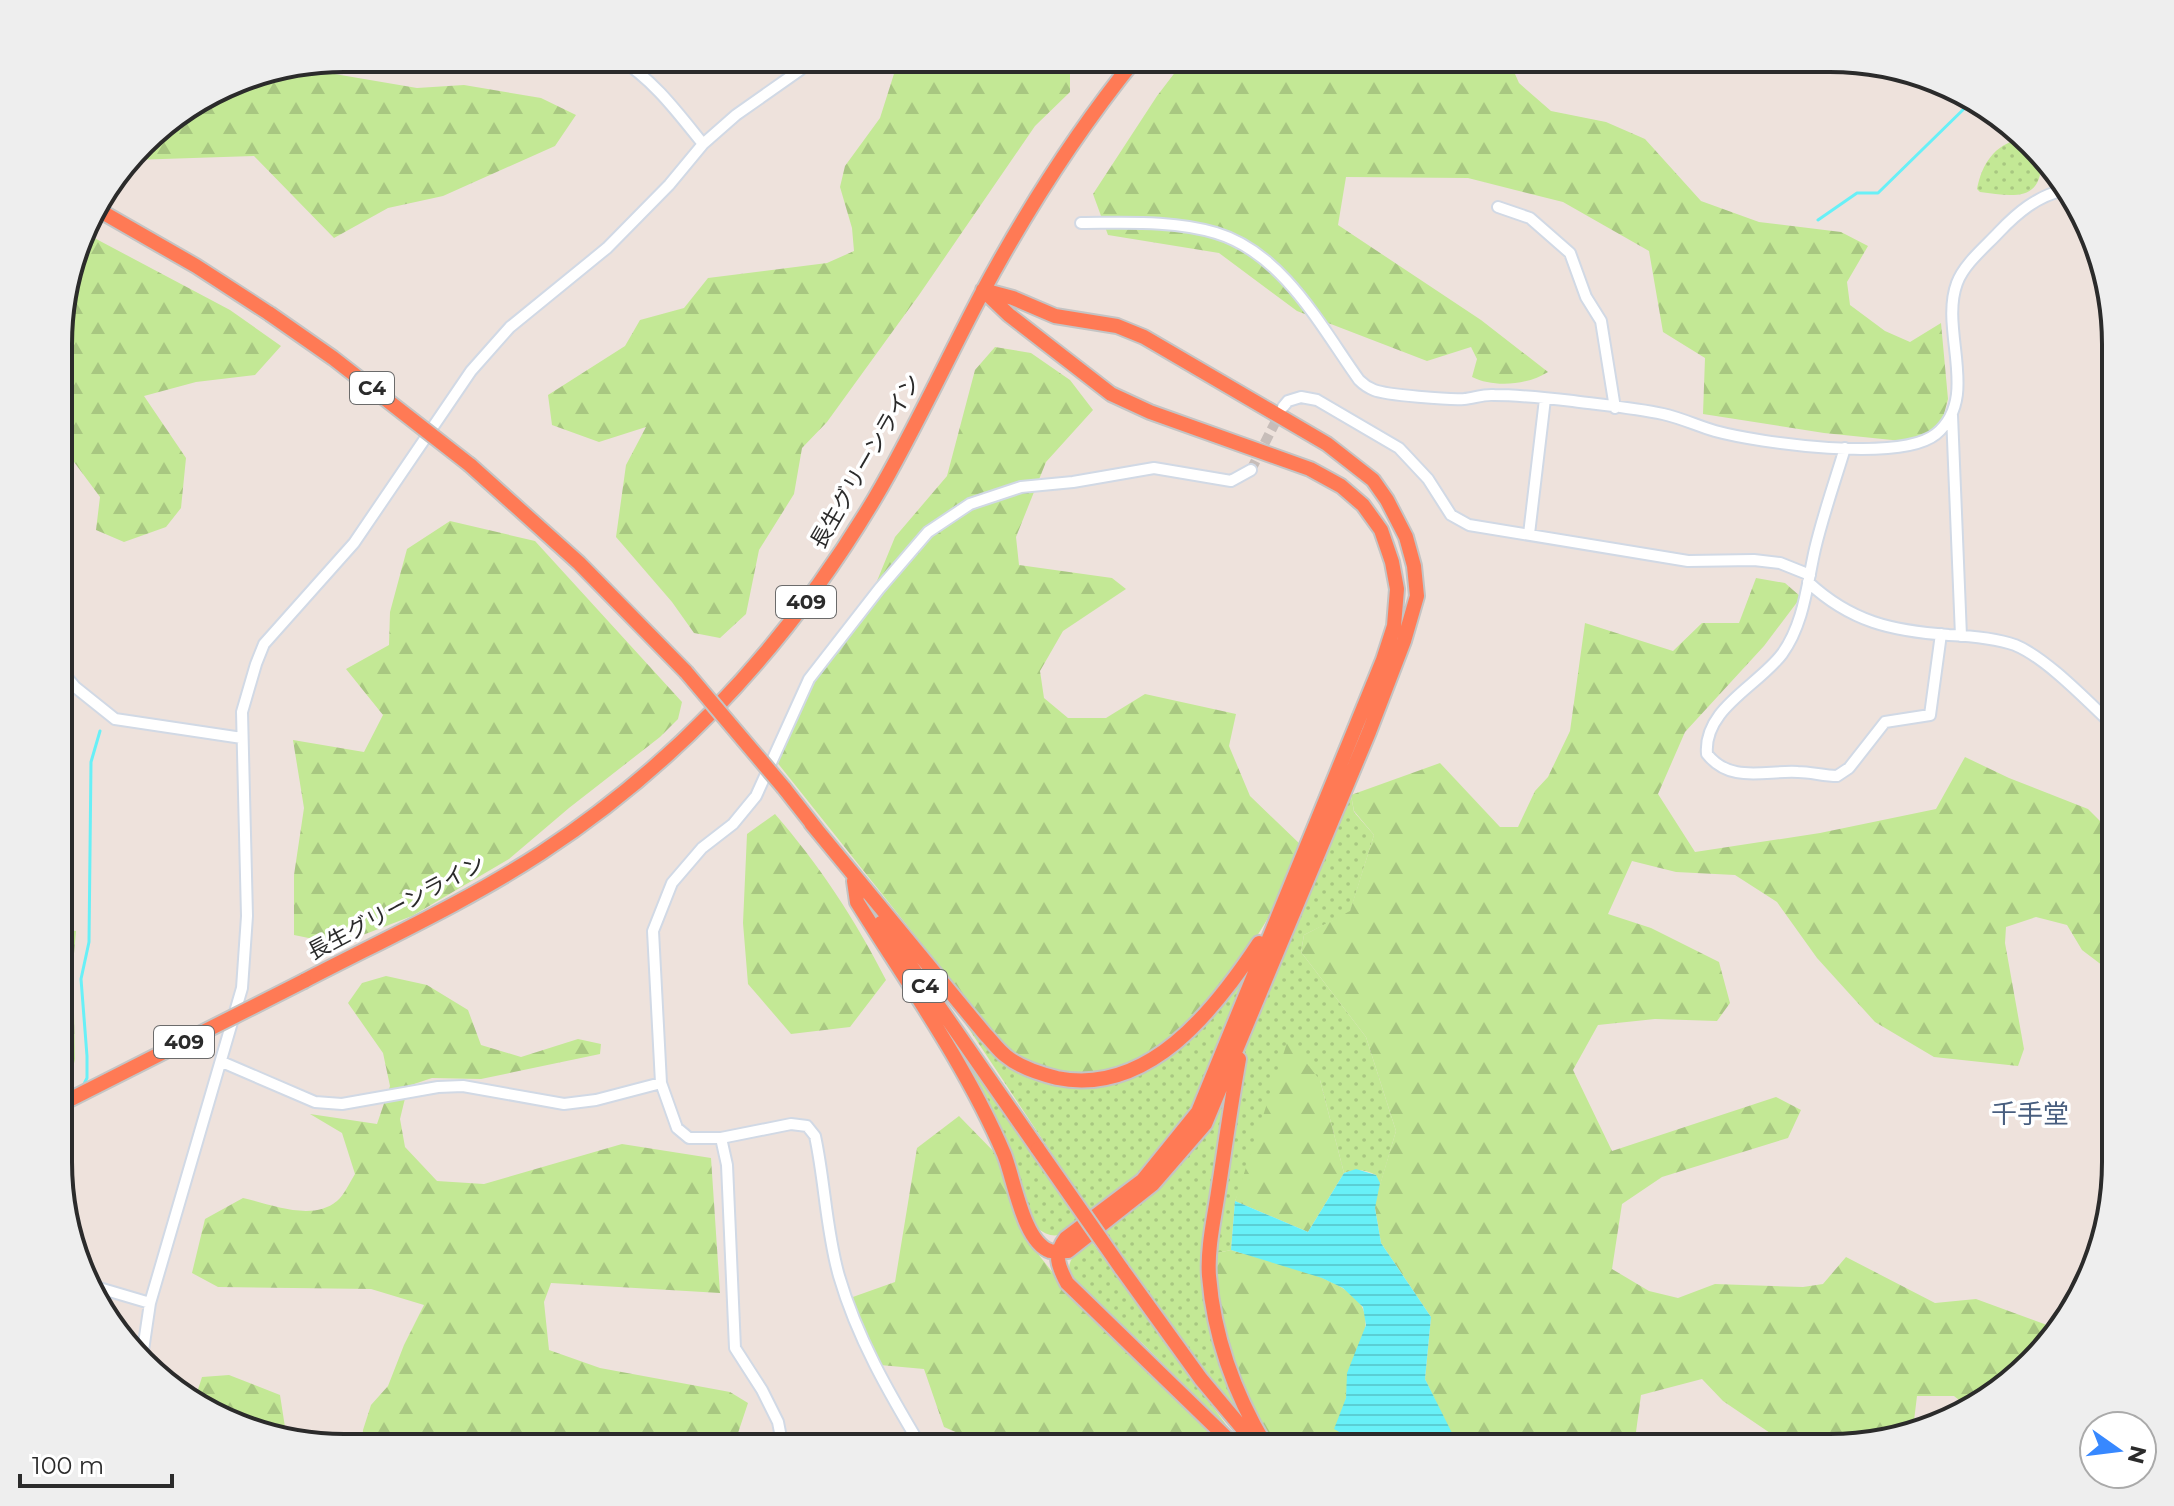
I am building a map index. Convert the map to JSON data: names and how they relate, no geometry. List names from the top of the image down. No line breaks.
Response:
{"streets":{"highway":["C4","長生グリーンライン","409"]},"districts":["千手堂"],"scale_bar":"100 m","north":"right"}
